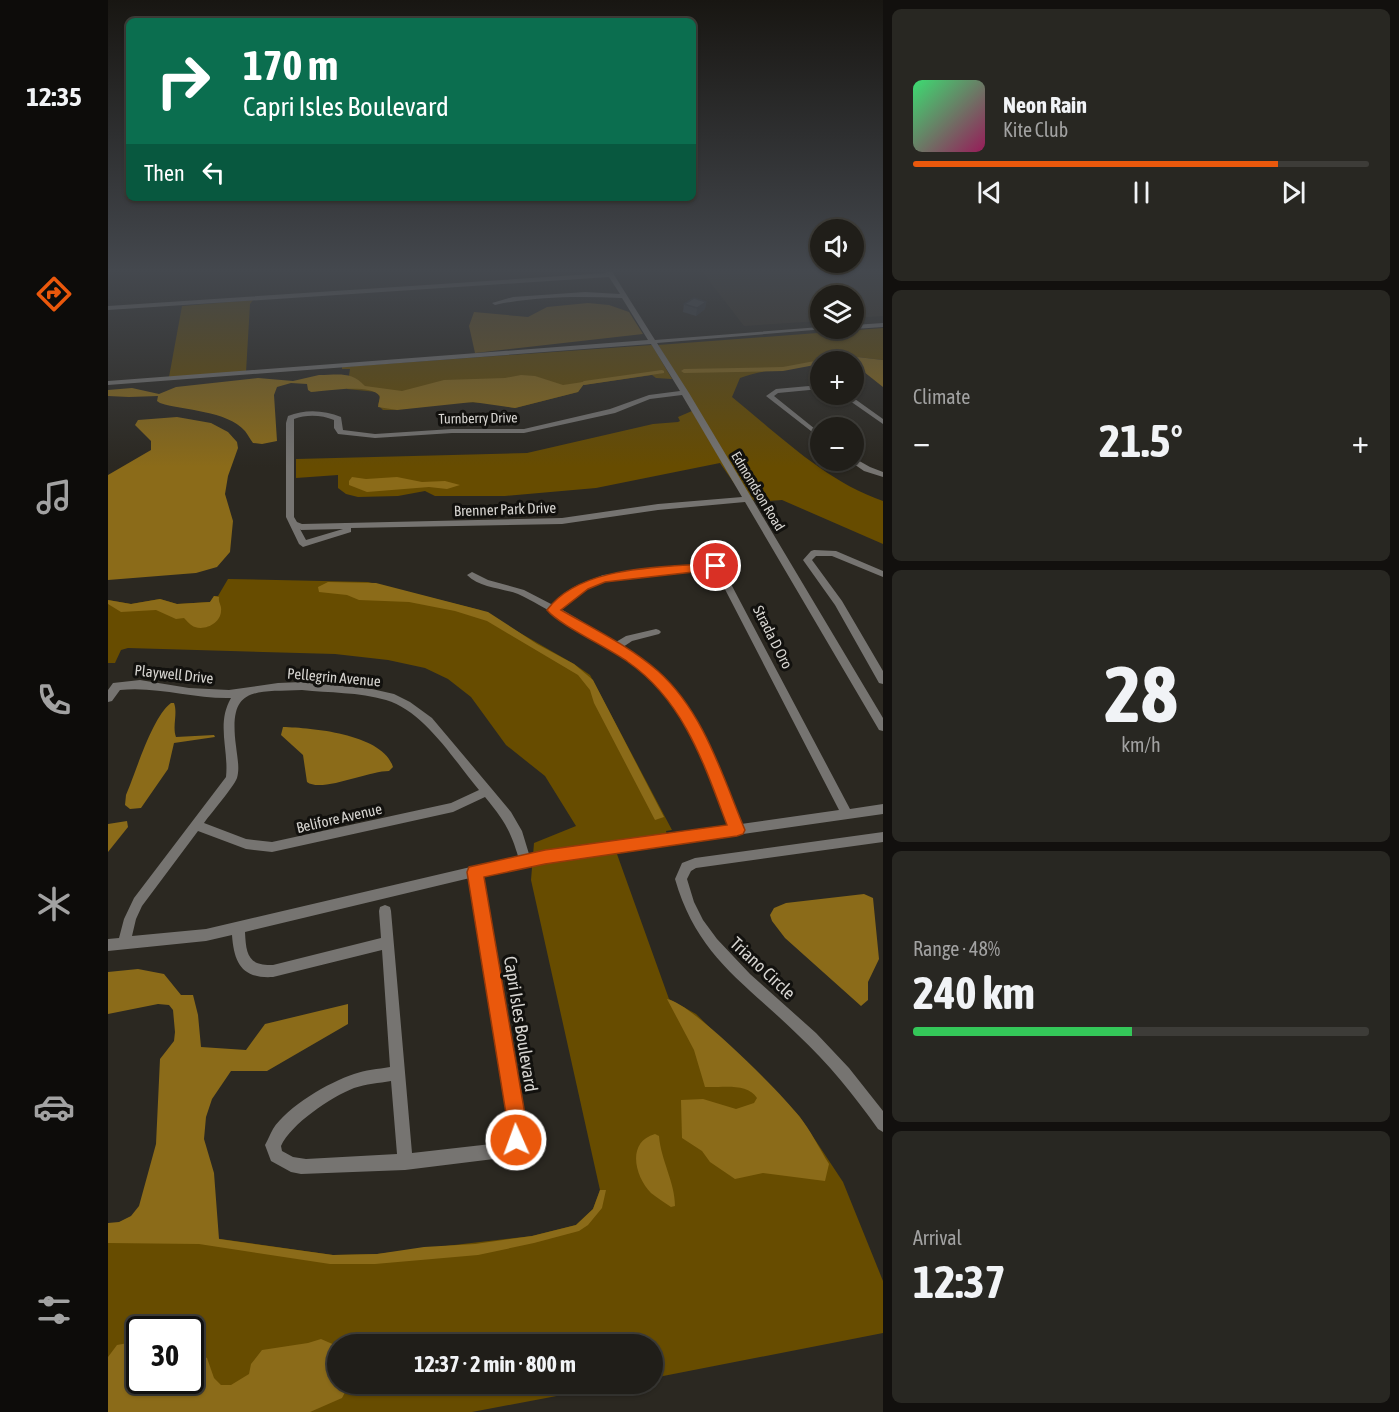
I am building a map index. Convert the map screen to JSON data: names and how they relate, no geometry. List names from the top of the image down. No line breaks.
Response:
{"streets":{"street":["Turnberry Drive","Edmondson Road","Brenner Park Drive","Strada D Oro","Playwell Drive","Pellegrin Avenue","Belifore Avenue","Triano Circle","Capri Isles Boulevard"]},"crossings":[["Turnberry Drive","Edmondson Road"],["Turnberry Drive","Brenner Park Drive"],["Edmondson Road","Brenner Park Drive"],["Playwell Drive","Pellegrin Avenue"],["Pellegrin Avenue","Belifore Avenue"]],"page":{"tabs":"12:35","turn":["170 m","Capri Isles Boulevard"],"song":["Neon Rain","Kite Club"],"then":"Then","map_buttons":["+","−"],"tile":["Climate",["28","km/h"],["Range · 48%","240 km"],["Arrival","12:37"]],"heat":["−","21.5°","+"],"limit":"30","trip":"12:37 · 2 min · 800 m"}}
